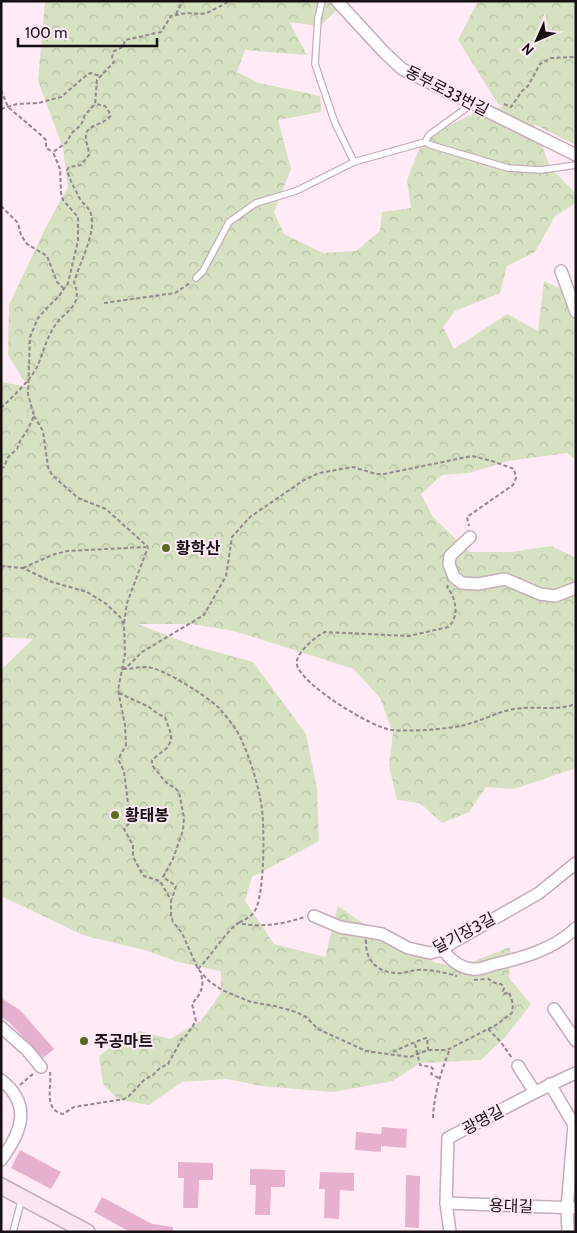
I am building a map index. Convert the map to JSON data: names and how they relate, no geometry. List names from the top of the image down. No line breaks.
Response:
{"streets":{"street":["동부로33번길","달기장3길","광명길","용대길"]},"crossings":[["광명길","용대길"]],"places":["황학산","황태봉","주공마트"],"scale_bar":"100 m","north":"bottom left"}
